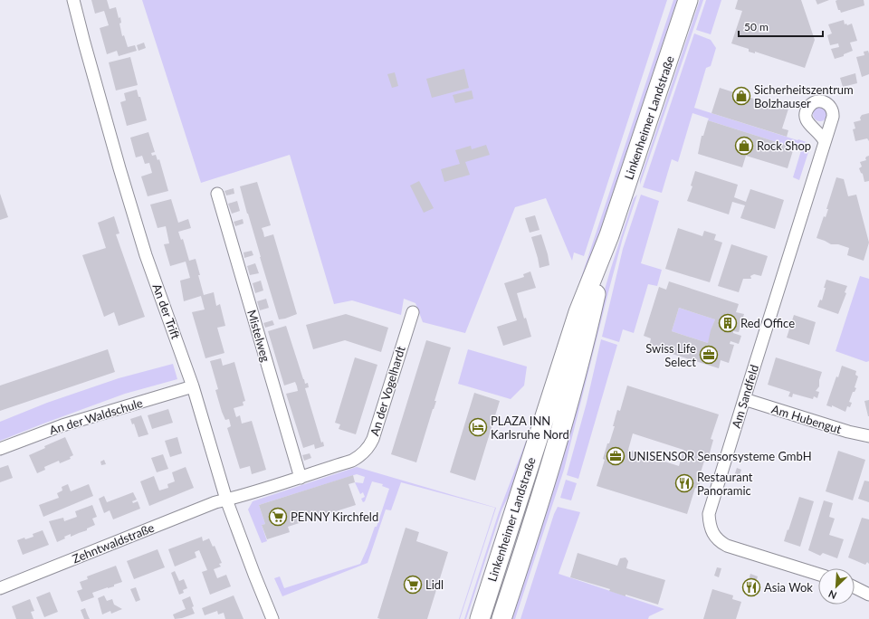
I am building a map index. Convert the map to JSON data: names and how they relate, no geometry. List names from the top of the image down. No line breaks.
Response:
{"streets":{"main road":["Linkenheimer Landstraße"],"street":["An der Trift","Mistelweg","An der Vogelhardt","Am Sandfeld","An der Waldschule","Am Hubengut","Zehntwaldstraße"]},"crossings":[["An der Trift","An der Vogelhardt"],["An der Trift","An der Waldschule"],["An der Trift","Zehntwaldstraße"],["Mistelweg","An der Vogelhardt"],["An der Vogelhardt","Zehntwaldstraße"],["Am Sandfeld","Am Hubengut"]],"places":{"shop":["Sicherheitszentrum Bolzhauser","Rock Shop"],"building":["Red Office"],"office":["Swiss Life Select","UNISENSOR Sensorsysteme GmbH"],"hotel":["PLAZA INN Karlsruhe Nord"],"restaurant":["Restaurant Panoramic","Asia Wok"],"supermarket":["PENNY Kirchfeld","Lidl"]},"scale_bar":"50 m","north":"bottom left"}
